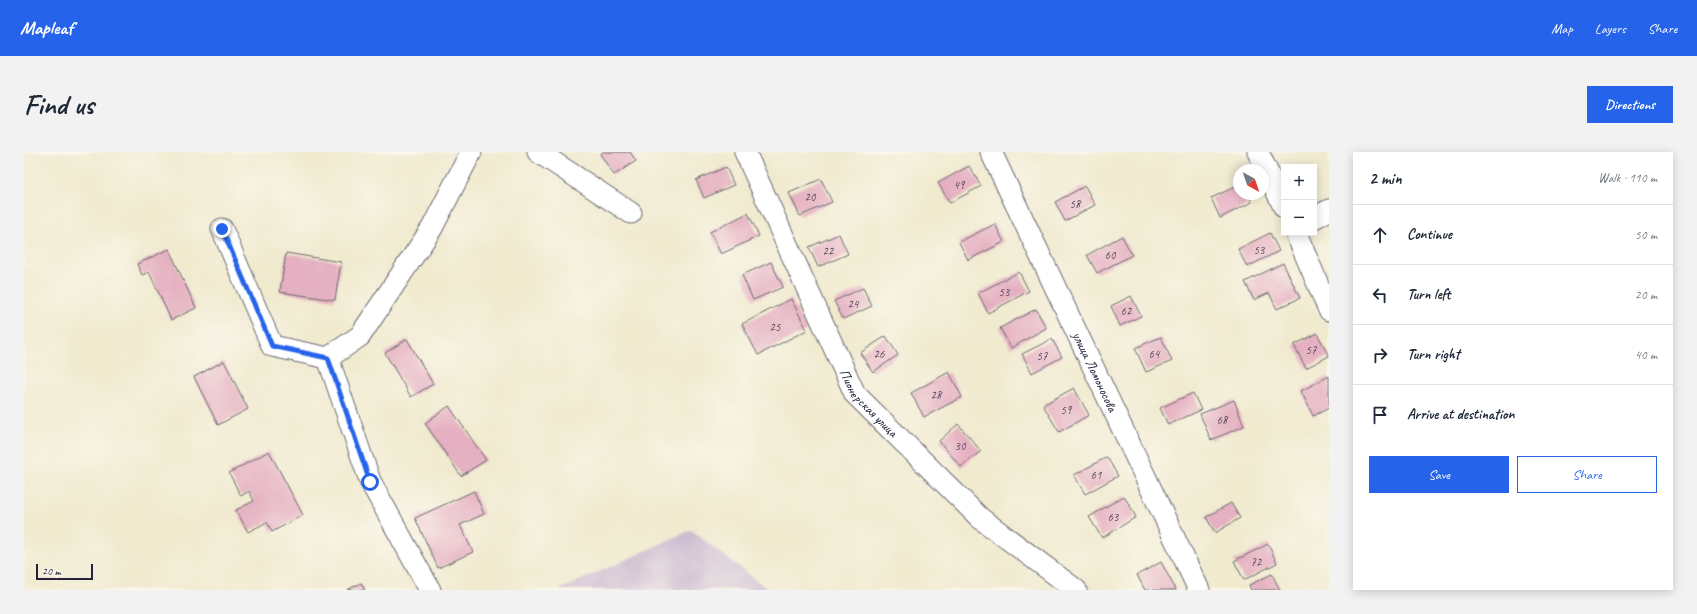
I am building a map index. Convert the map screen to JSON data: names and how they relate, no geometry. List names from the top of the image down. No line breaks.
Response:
{"streets":{"street":["улица Ломоносова","Пионерская улица"]},"house_numbers":["49","20","58","53","22","60","53","24","62","25","57","26","64","57","28","59","68","30","61","63","72"],"scale_bar":"20 m","north":"bottom right","page":{"header":"Mapleaf","nav":["Map","Layers","Share"],"buttons":["Directions",["Save","Share"]],"title":"Find us","heading":["2 min","Walk · 110 m"],"map_buttons":["+","−"],"list":[["Continue","50 m"],["Turn left","20 m"],["Turn right","40 m"],"Arrive at destination"],"scale":"20 m"}}
